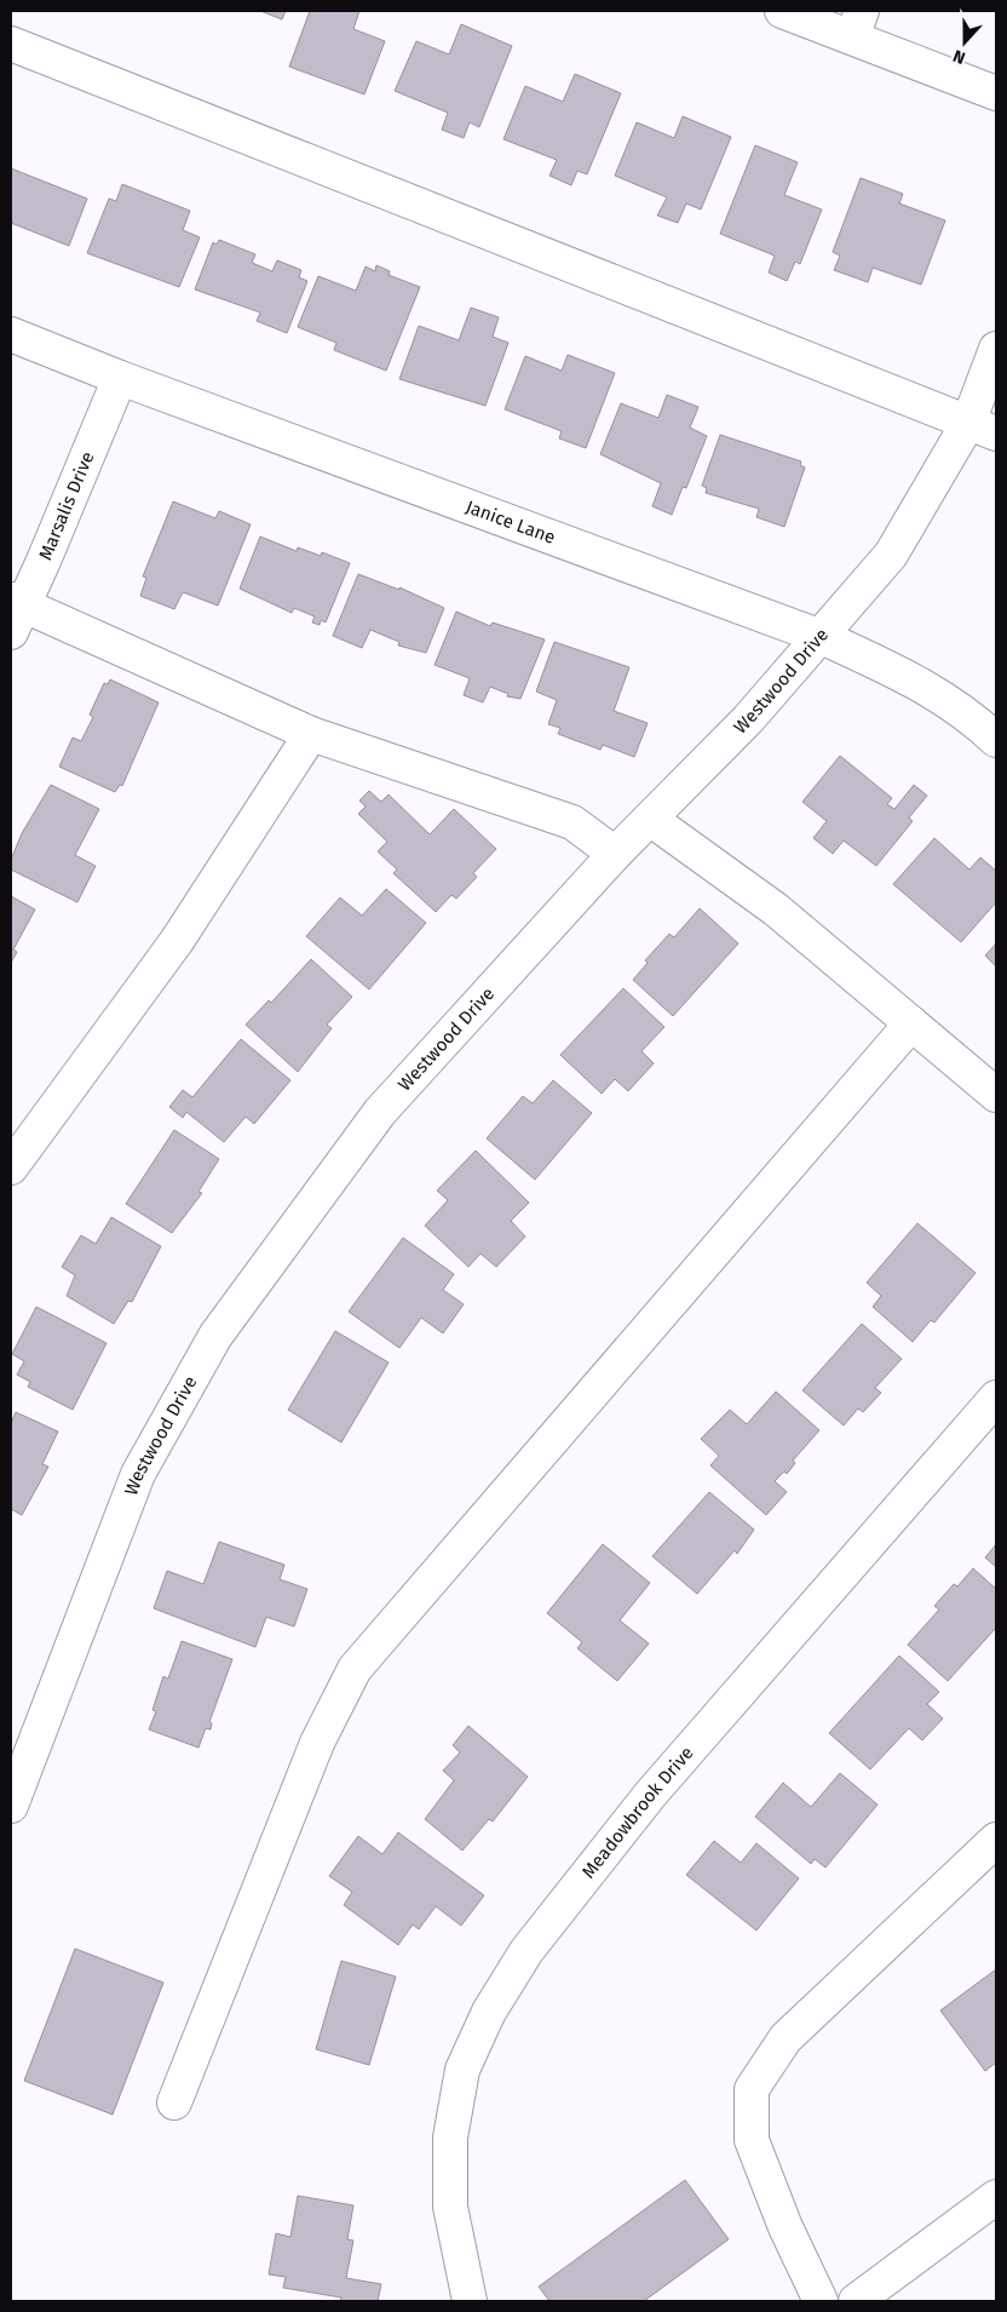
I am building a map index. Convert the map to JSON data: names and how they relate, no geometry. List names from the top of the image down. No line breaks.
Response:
{"streets":{"street":["Marsalis Drive","Janice Lane","Westwood Drive","Meadowbrook Drive"]},"crossings":[["Marsalis Drive","Janice Lane"],["Janice Lane","Westwood Drive"]],"north":"bottom"}
